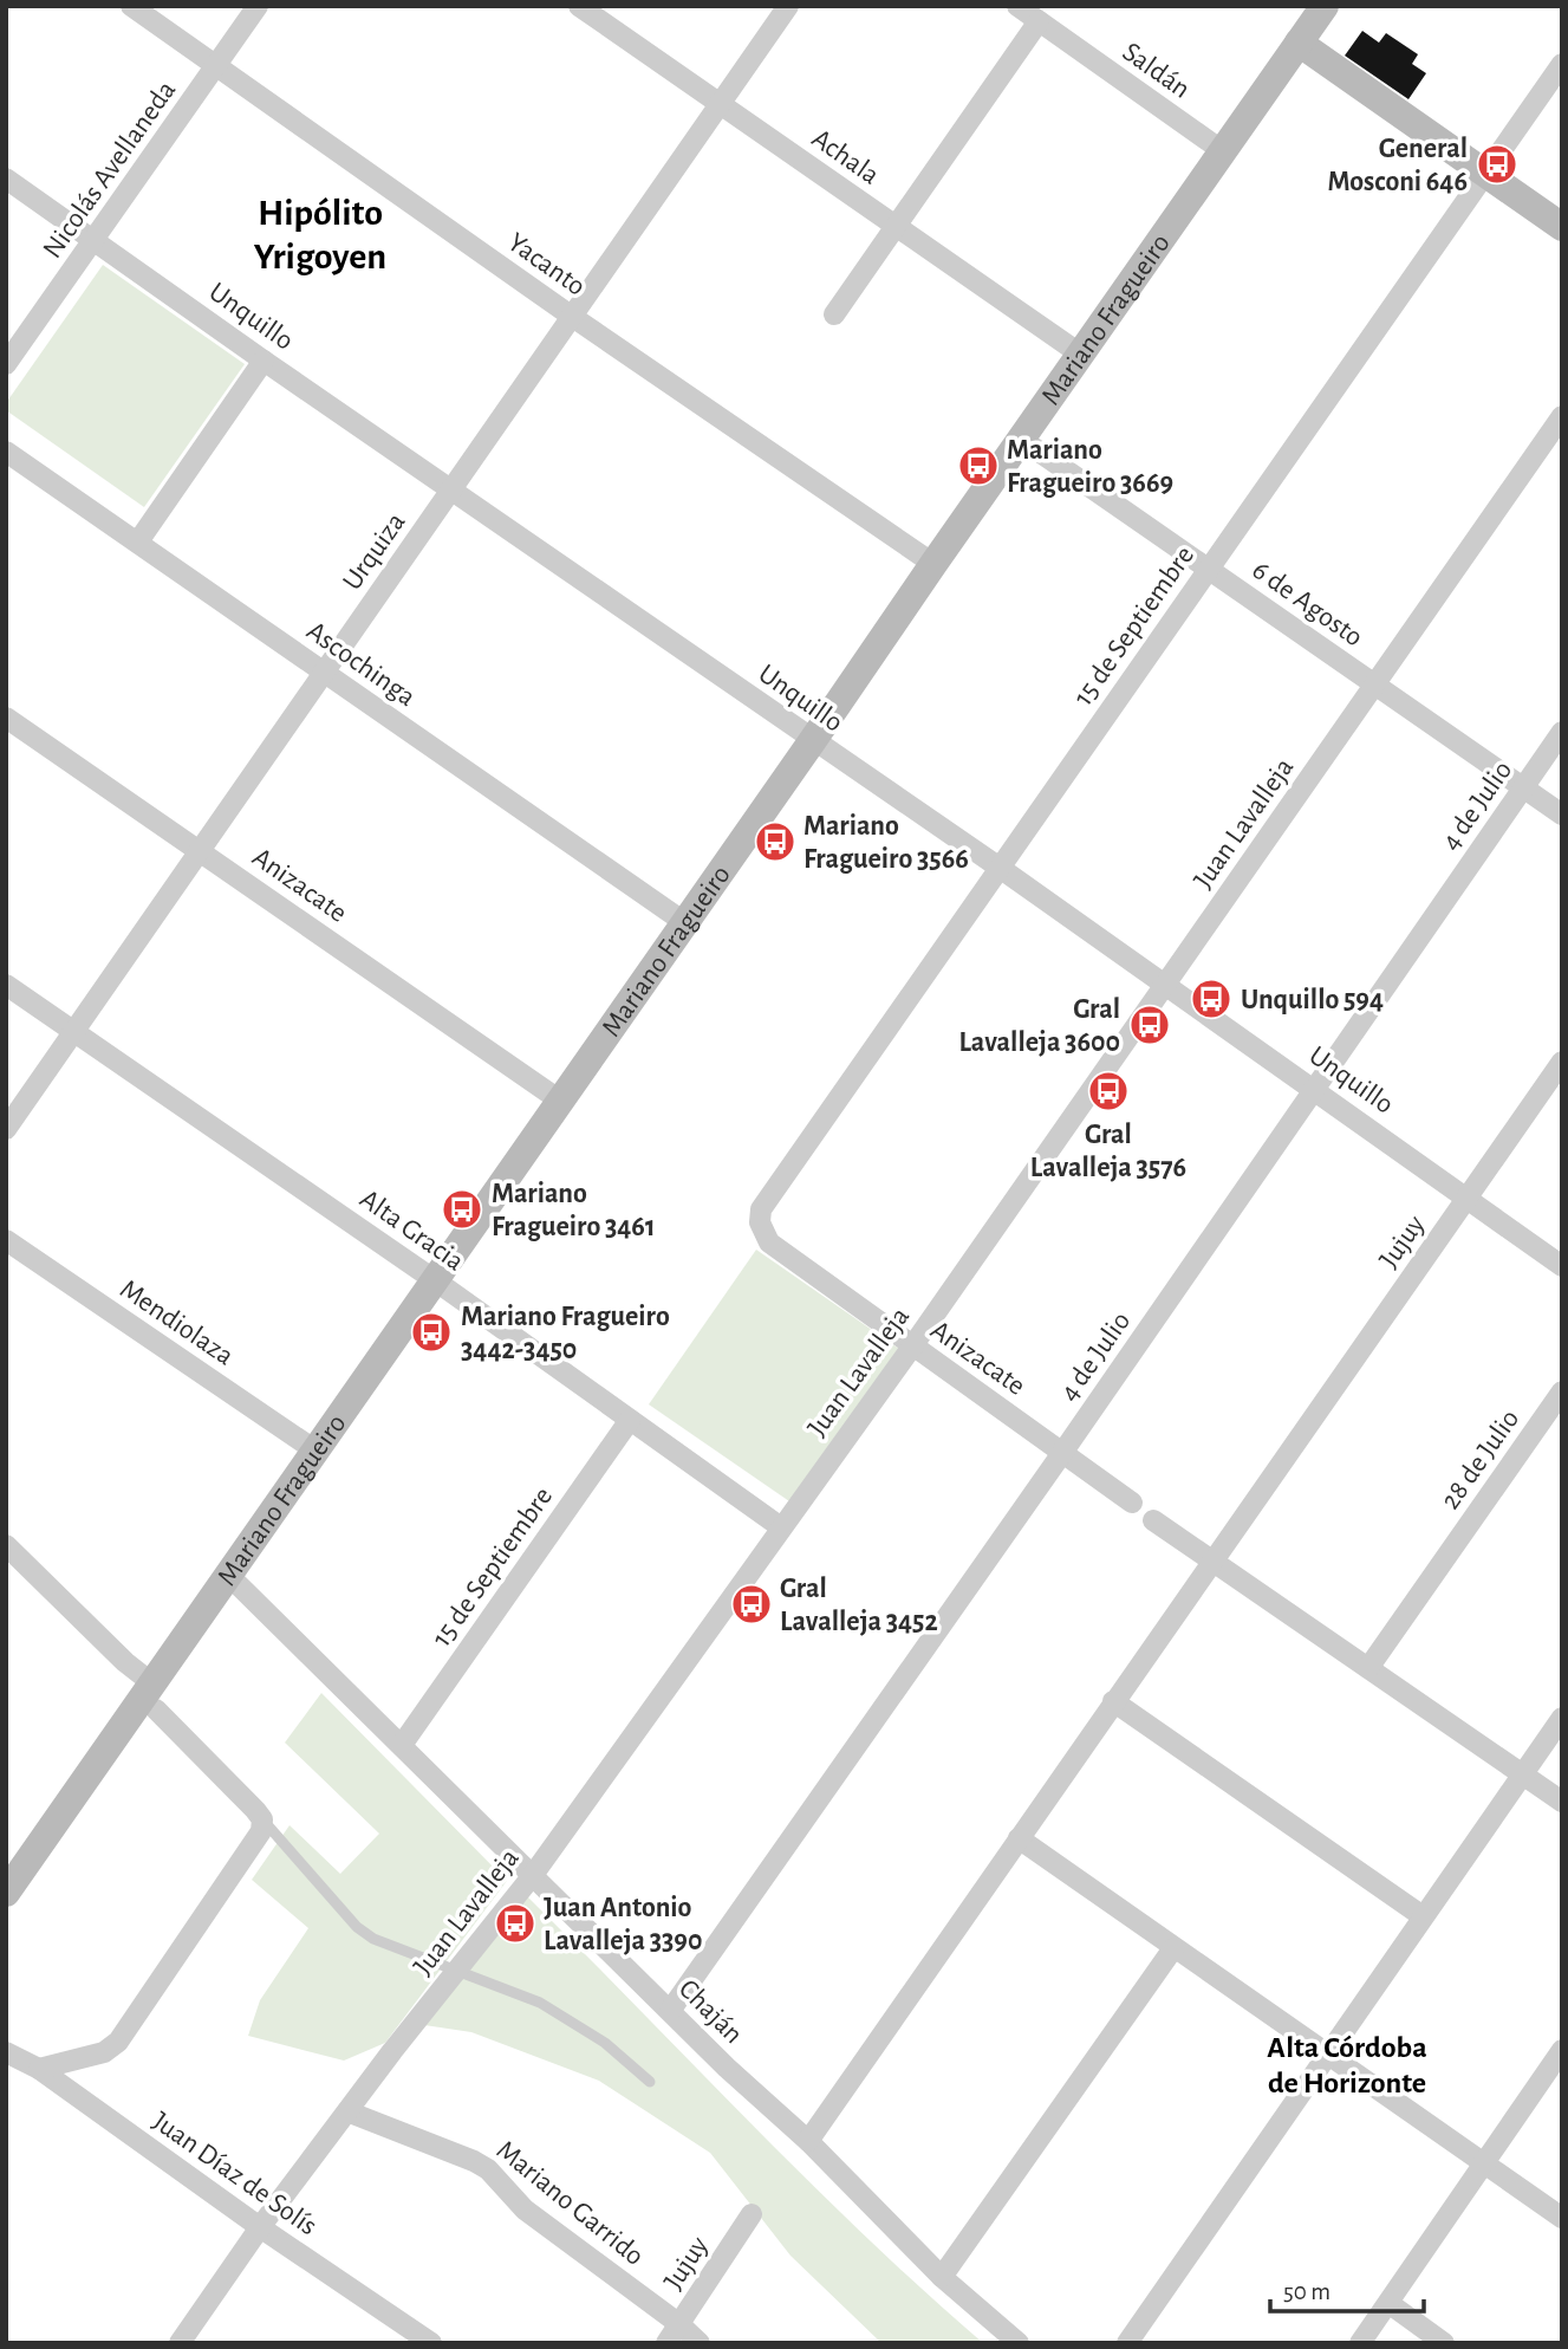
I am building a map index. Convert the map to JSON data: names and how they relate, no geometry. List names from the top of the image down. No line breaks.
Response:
{"streets":{"main road":["Mariano Fragueiro"],"street":["Saldán","Achala","Nicolás Avellaneda","Yacanto","Unquillo","Urquiza","6 de Agosto","15 de Septiembre","Ascochinga","4 de Julio","Juan Lavalleja","Anizacate","Alta Gracia","Jujuy","Mendiolaza","28 de Julio","Chaján","Juan Díaz de Solís","Mariano Garrido"]},"crossings":[["Saldán","Mariano Fragueiro"],["Achala","Mariano Fragueiro"],["Achala","Urquiza"],["Nicolás Avellaneda","Yacanto"],["Nicolás Avellaneda","Unquillo"],["Yacanto","Mariano Fragueiro"],["Yacanto","Urquiza"],["Unquillo","Mariano Fragueiro"],["Unquillo","Urquiza"],["Unquillo","15 de Septiembre"],["Unquillo","4 de Julio"],["Unquillo","Juan Lavalleja"],["Unquillo","Jujuy"],["Mariano Fragueiro","6 de Agosto"],["Mariano Fragueiro","Ascochinga"],["Mariano Fragueiro","Anizacate"],["Mariano Fragueiro","Alta Gracia"],["Mariano Fragueiro","Mendiolaza"],["Mariano Fragueiro","Chaján"],["Urquiza","Ascochinga"],["Urquiza","Anizacate"],["Urquiza","Alta Gracia"],["6 de Agosto","15 de Septiembre"],["6 de Agosto","4 de Julio"],["6 de Agosto","Juan Lavalleja"],["15 de Septiembre","Anizacate"],["15 de Septiembre","Alta Gracia"],["15 de Septiembre","Chaján"],["4 de Julio","Anizacate"],["4 de Julio","Chaján"],["Juan Lavalleja","Anizacate"],["Juan Lavalleja","Alta Gracia"],["Juan Lavalleja","Chaján"],["Juan Lavalleja","Juan Díaz de Solís"],["Juan Lavalleja","Mariano Garrido"],["Jujuy","Chaján"],["Jujuy","Mariano Garrido"]],"districts":["Hipólito Yrigoyen","Alta Córdoba de Horizonte"],"places":{"bus stop":["General Mosconi 646","Mariano Fragueiro 3669","Mariano Fragueiro 3566","Unquillo 594","Gral Lavalleja 3600","Gral Lavalleja 3576","Mariano Fragueiro 3461","Mariano Fragueiro 3442-3450","Gral Lavalleja 3452","Juan Antonio Lavalleja 3390"]},"scale_bar":"50 m"}
